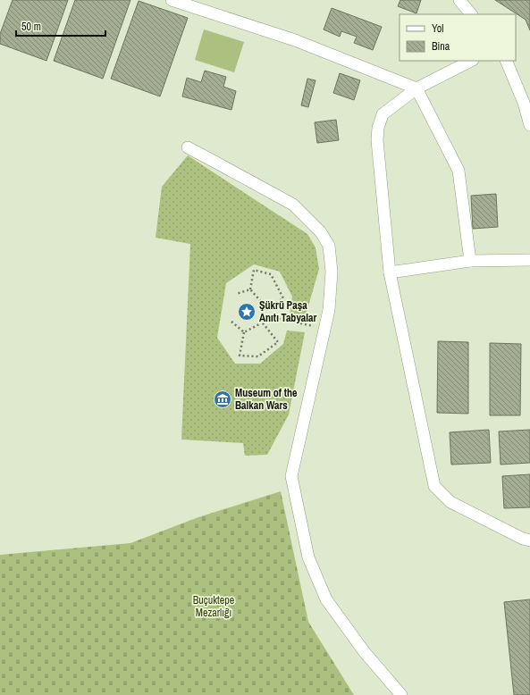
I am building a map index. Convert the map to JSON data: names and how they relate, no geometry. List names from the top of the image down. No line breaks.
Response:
{"parks":["Buçuktepe Mezarlığı"],"places":{"place":["Şükrü Paşa Anıtı Tabyalar"],"museum":["Museum of the Balkan Wars"]},"legend":["Yol","Bina"],"scale_bar":"50 m"}
